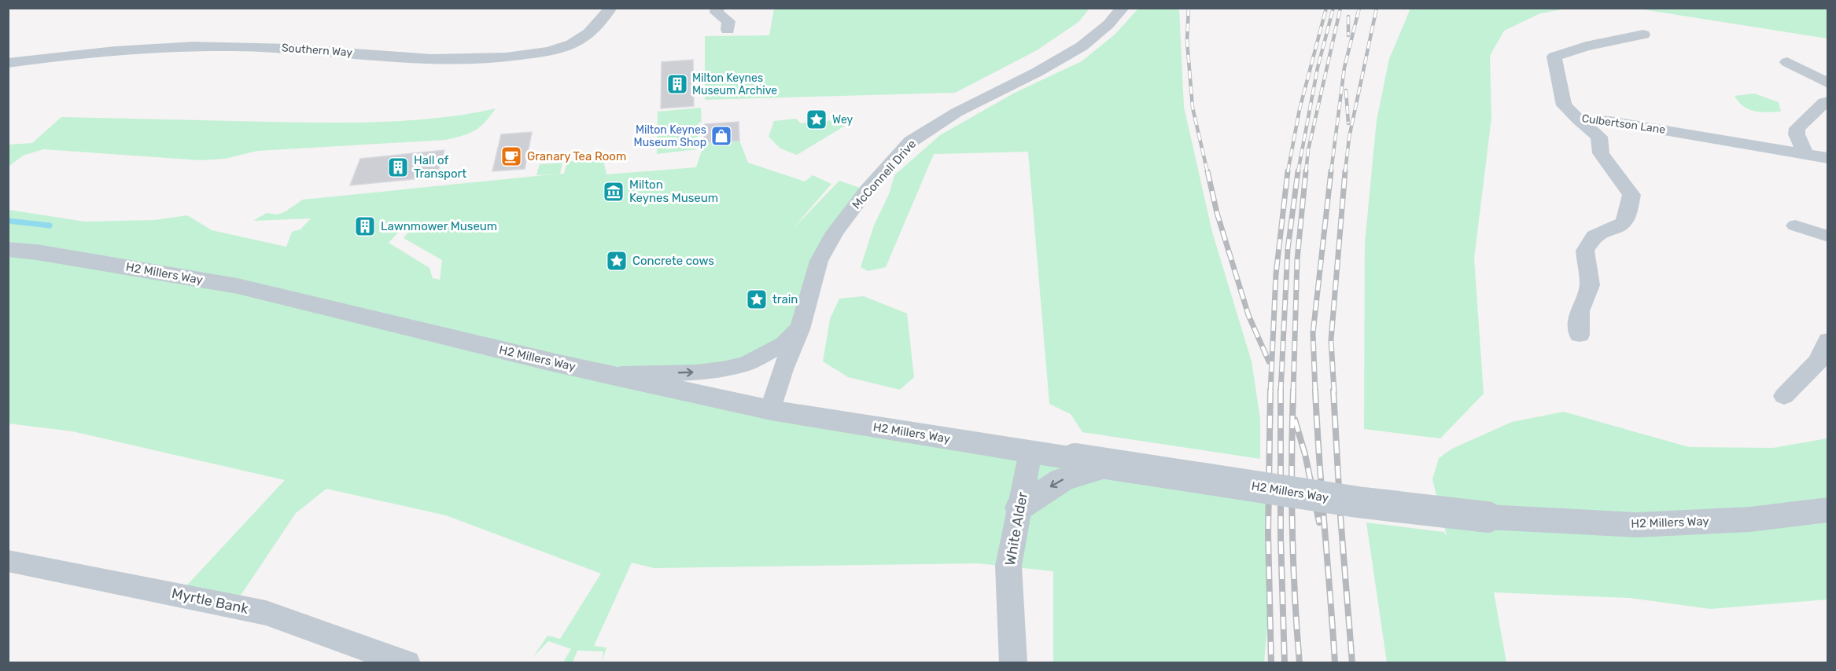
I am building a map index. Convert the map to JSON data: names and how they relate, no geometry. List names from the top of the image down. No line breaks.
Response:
{"streets":{"street":["Southern Way","Culbertson Lane","McConnell Drive","H2 Millers Way","White Alder","Myrtle Bank"]},"crossings":[["McConnell Drive","H2 Millers Way"],["H2 Millers Way","White Alder"]],"places":{"building":["Milton Keynes Museum Archive","Hall of Transport","Lawnmower Museum"],"place":["Wey","Concrete cows","train"],"shop":["Milton Keynes Museum Shop"],"cafe":["Granary Tea Room"],"museum":["Milton Keynes Museum"]}}
